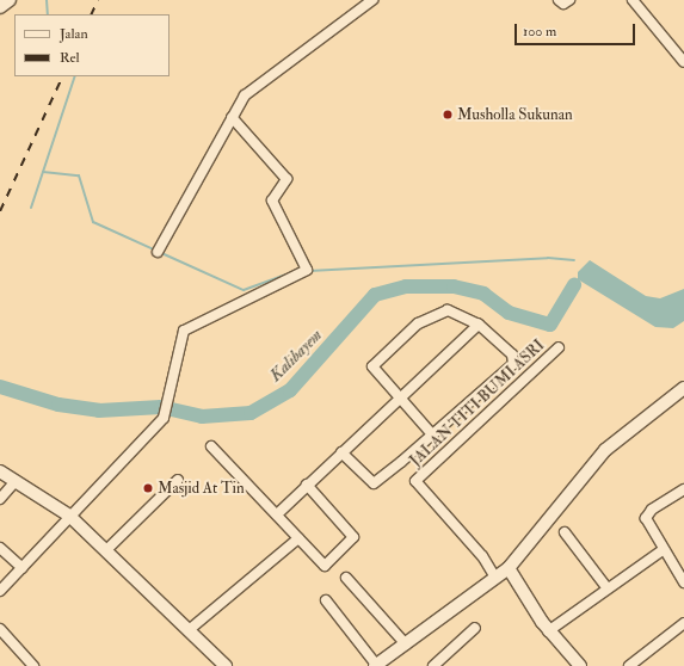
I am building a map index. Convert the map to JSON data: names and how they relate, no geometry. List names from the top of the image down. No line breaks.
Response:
{"streets":{"street":["JALAN TITI BUMI ASRI"]},"water":["Kalibayem"],"places":["Musholla Sukunan","Masjid At Tin"],"legend":["Jalan","Rel"],"scale_bar":"100 m"}
